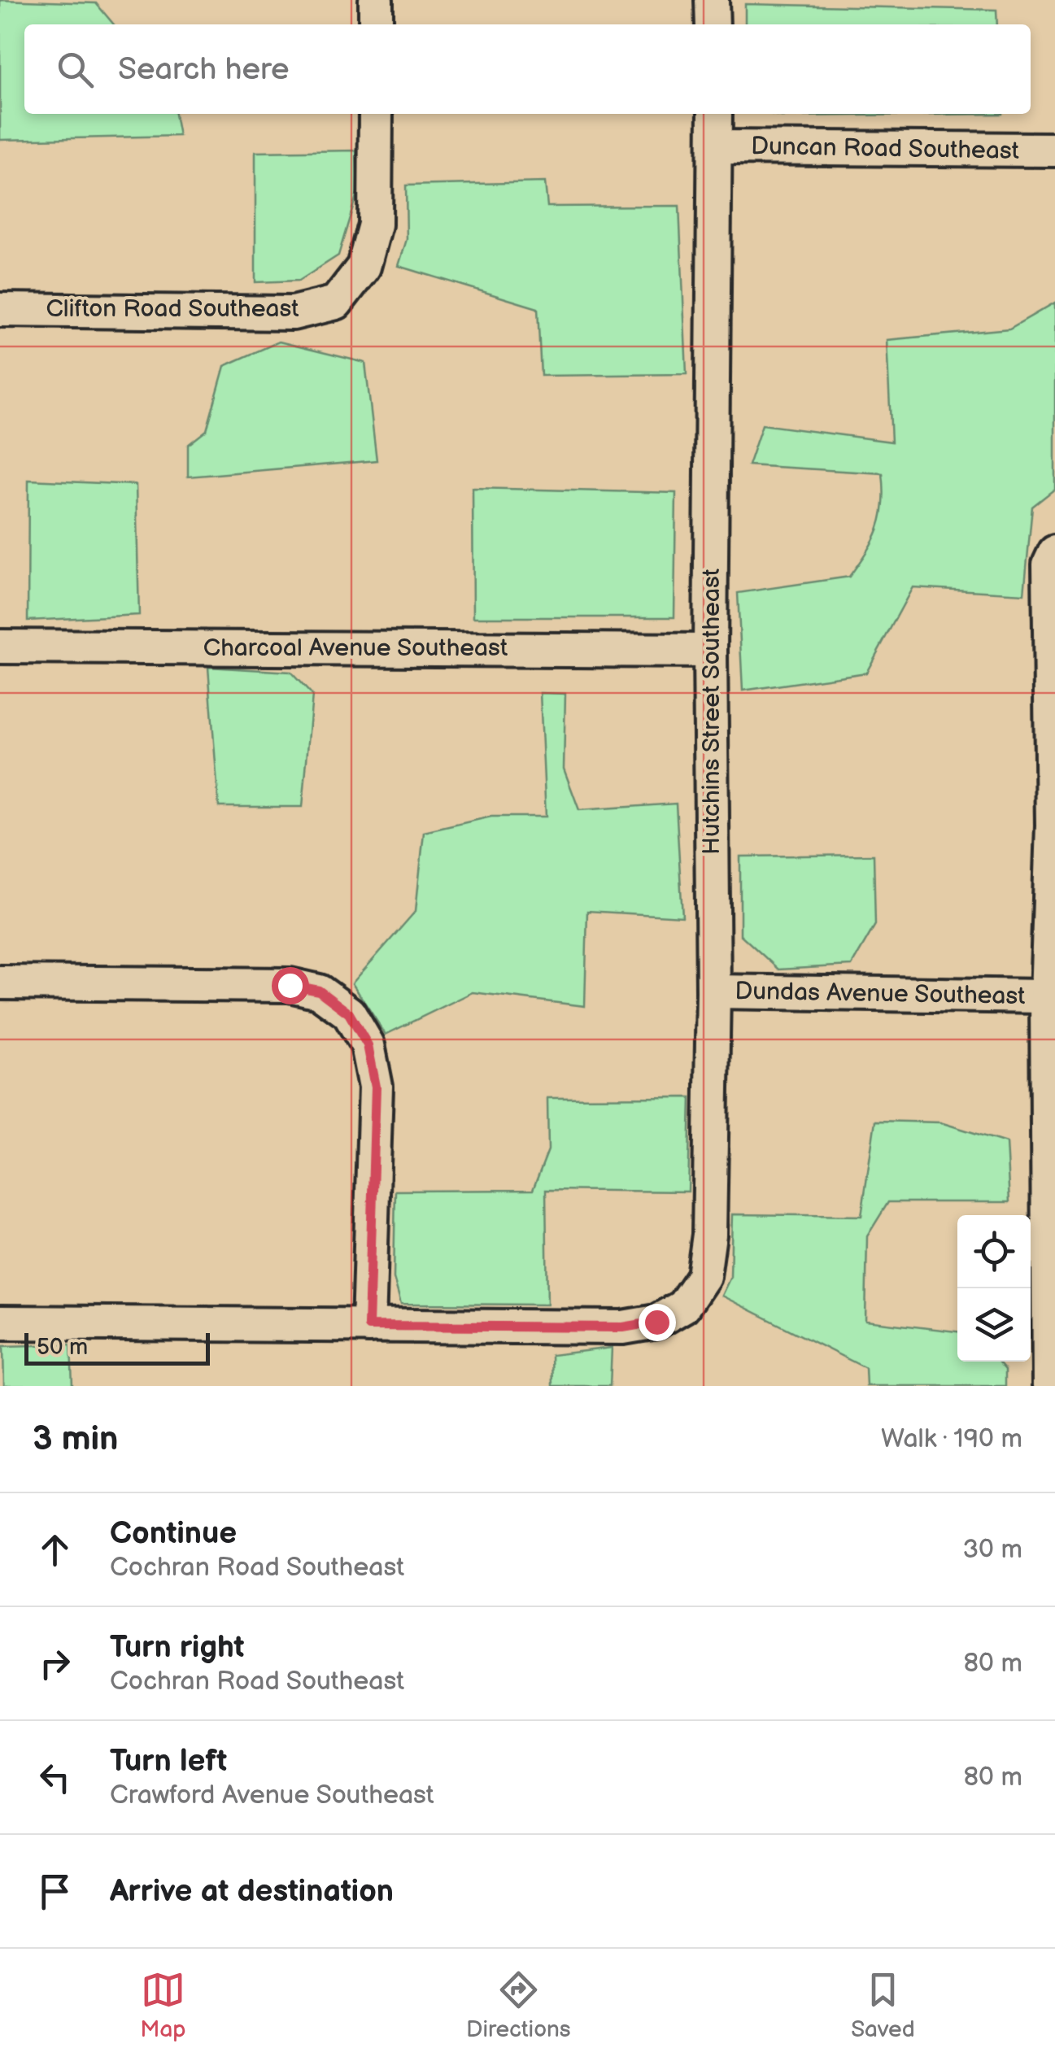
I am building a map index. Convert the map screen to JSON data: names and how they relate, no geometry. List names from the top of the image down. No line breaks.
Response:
{"streets":{"street":["Duncan Road Southeast","Clifton Road Southeast","Charcoal Avenue Southeast","Hutchins Street Southeast","Dundas Avenue Southeast"]},"crossings":[["Duncan Road Southeast","Hutchins Street Southeast"],["Charcoal Avenue Southeast","Hutchins Street Southeast"],["Hutchins Street Southeast","Dundas Avenue Southeast"]],"scale_bar":"50 m","page":{"search":"Search here","scale":"50 m","heading":["3 min","Walk · 190 m"],"list":[["Continue","Cochran Road Southeast","30 m"],["Turn right","Cochran Road Southeast","80 m"],["Turn left","Crawford Avenue Southeast","80 m"],"Arrive at destination"],"nav":["Map","Directions","Saved"]}}
